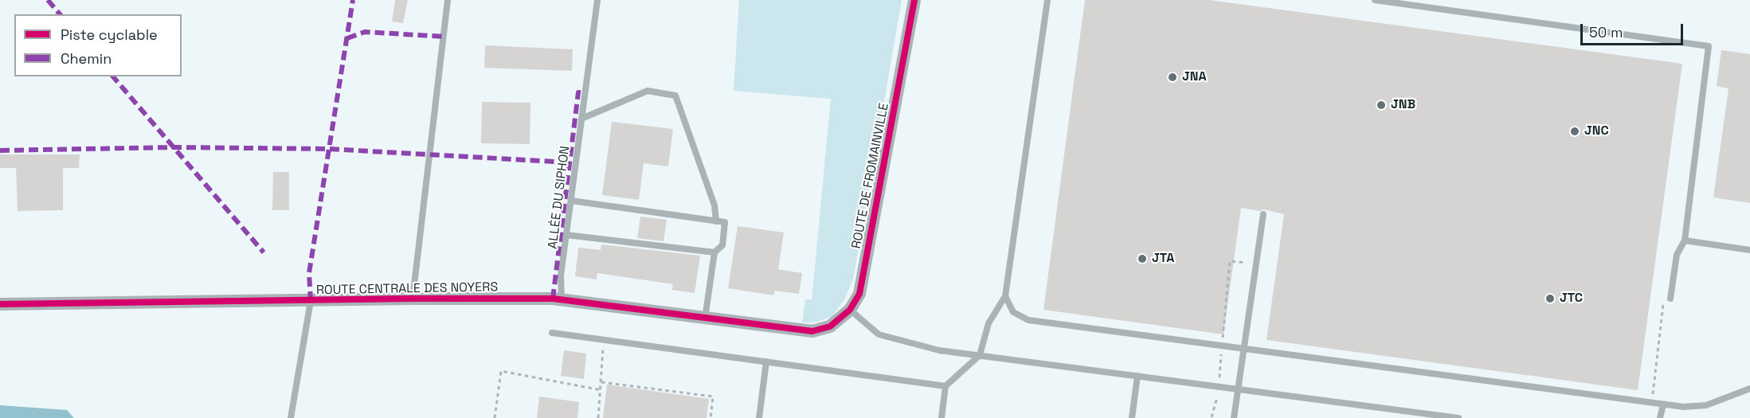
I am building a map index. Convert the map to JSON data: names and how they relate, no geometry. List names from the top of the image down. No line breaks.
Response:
{"streets":{"street":["ROUTE DE FROMAINVILLE","ROUTE CENTRALE DES NOYERS"],"lane":["ALLÉE DU SIPHON"]},"crossings":[["ROUTE DE FROMAINVILLE","ROUTE CENTRALE DES NOYERS"],["ALLÉE DU SIPHON","ROUTE CENTRALE DES NOYERS"]],"places":["JNA","JNB","JNC","JTA","JTC"],"legend":["Piste cyclable","Chemin"],"scale_bar":"50 m"}
